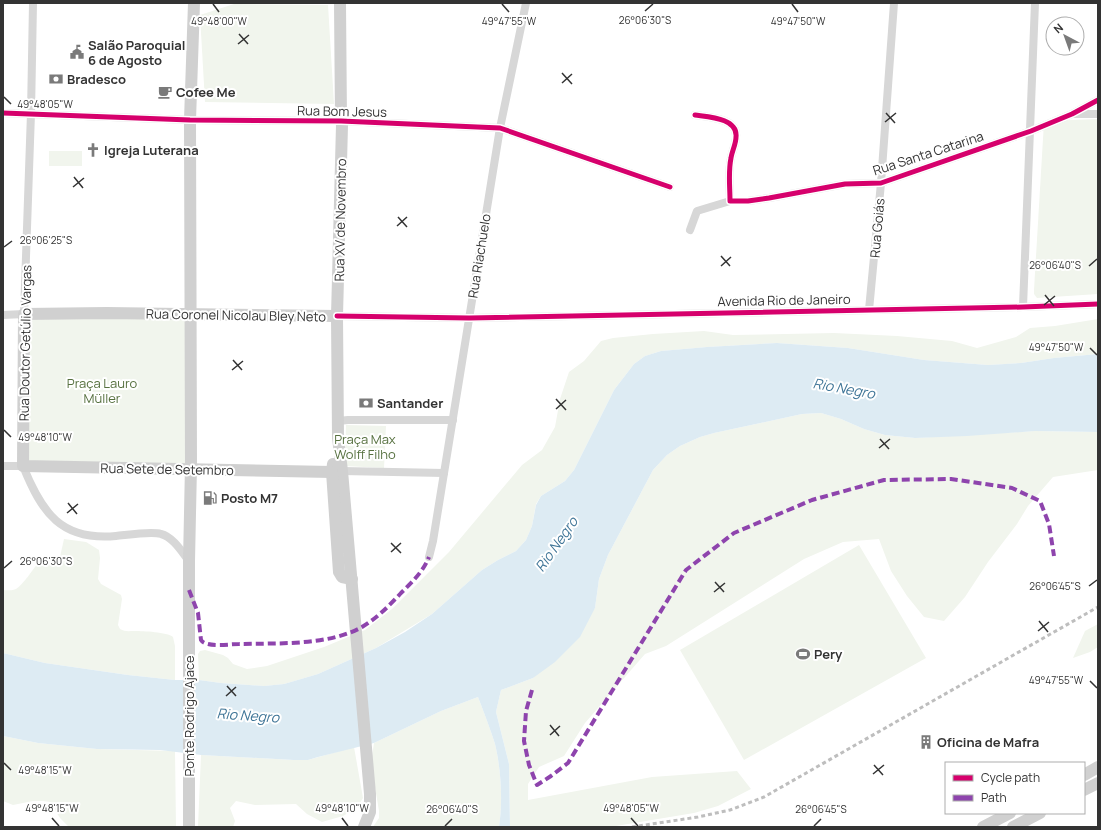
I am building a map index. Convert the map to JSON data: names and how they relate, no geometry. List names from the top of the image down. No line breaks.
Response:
{"streets":{"main road":["Rua XV de Novembro","Rua Coronel Nicolau Bley Neto","Rua Doutor Getúlio Vargas","Rua Sete de Setembro","Ponte Rodrigo Ajace"],"street":["Rua Bom Jesus","Rua Santa Catarina","Rua Goiás","Rua Riachuelo","Avenida Rio de Janeiro"]},"crossings":[["Rua Bom Jesus","Rua XV de Novembro"],["Rua Bom Jesus","Rua Riachuelo"],["Rua Bom Jesus","Rua Doutor Getúlio Vargas"],["Rua Bom Jesus","Ponte Rodrigo Ajace"],["Rua Santa Catarina","Rua Goiás"],["Rua XV de Novembro","Rua Coronel Nicolau Bley Neto"],["Rua XV de Novembro","Rua Sete de Setembro"],["Rua Goiás","Avenida Rio de Janeiro"],["Rua Riachuelo","Avenida Rio de Janeiro"],["Rua Riachuelo","Rua Coronel Nicolau Bley Neto"],["Rua Riachuelo","Rua Sete de Setembro"],["Avenida Rio de Janeiro","Rua Coronel Nicolau Bley Neto"],["Rua Coronel Nicolau Bley Neto","Rua Doutor Getúlio Vargas"],["Rua Coronel Nicolau Bley Neto","Ponte Rodrigo Ajace"],["Rua Doutor Getúlio Vargas","Rua Sete de Setembro"],["Rua Sete de Setembro","Ponte Rodrigo Ajace"]],"water":["Rio Negro"],"parks":["Praça Lauro Müller","Praça Max Wolff Filho"],"places":{"public building":["Salão Paroquial 6 de Agosto"],"bank":["Bradesco","Santander"],"cafe":["Cofee Me"],"church":["Igreja Luterana"],"fuel station":["Posto M7"],"sports":["Pery"],"building":["Oficina de Mafra"]},"legend":["Cycle path","Path"],"north":"top left","coordinates":["26°06'30\"S","49°47'50\"W","49°48'00\"W","49°47'55\"W","49°48'05\"W","26°06'25\"S","26°06'40\"S","49°48'10\"W","26°06'45\"S","49°48'15\"W"]}
